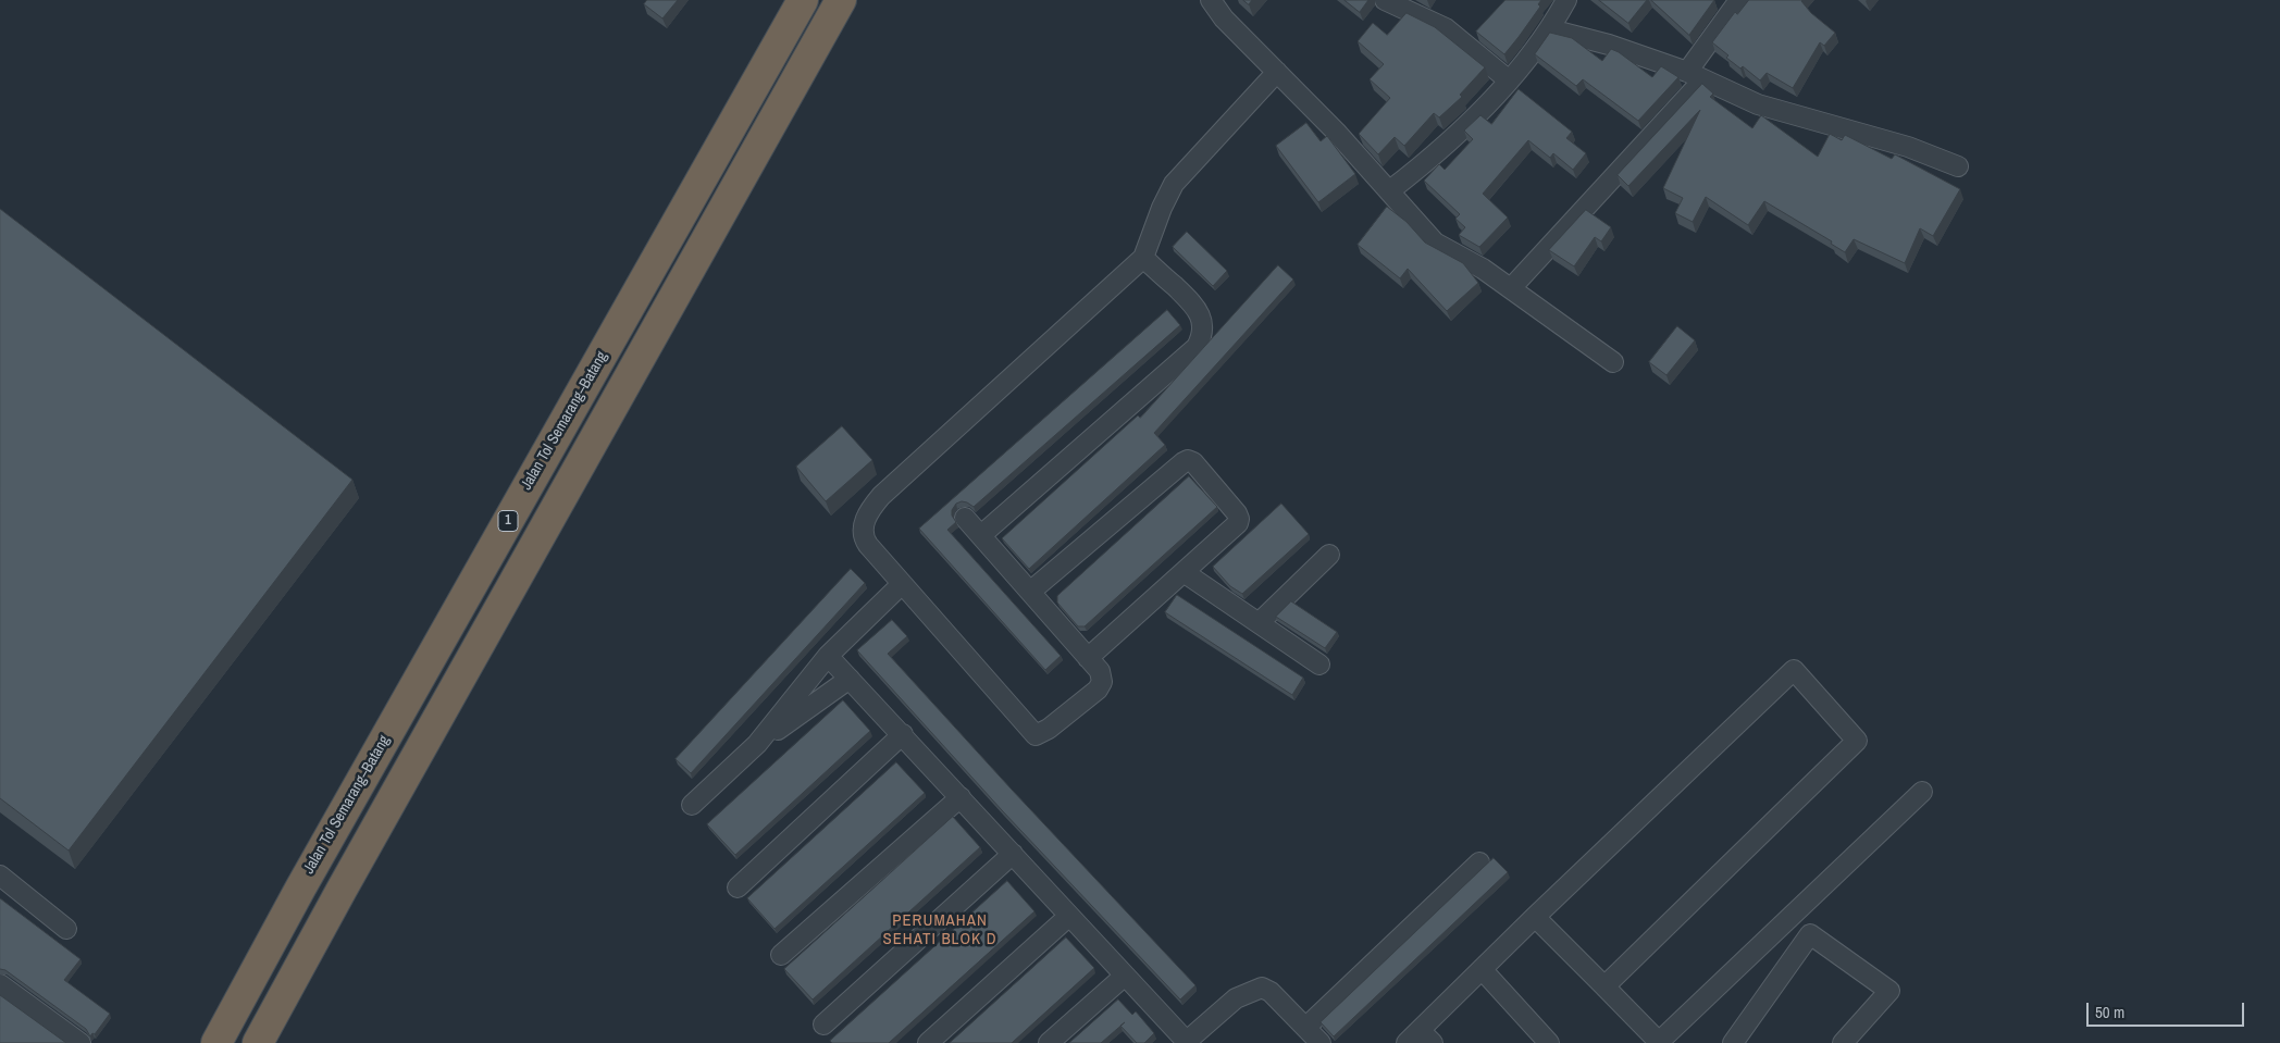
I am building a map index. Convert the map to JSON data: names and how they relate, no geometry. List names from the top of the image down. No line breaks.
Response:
{"streets":{"highway":["Jalan Tol Semarang–Batang","1"]},"districts":["PERUMAHAN SEHATI BLOK D"],"scale_bar":"50 m"}
